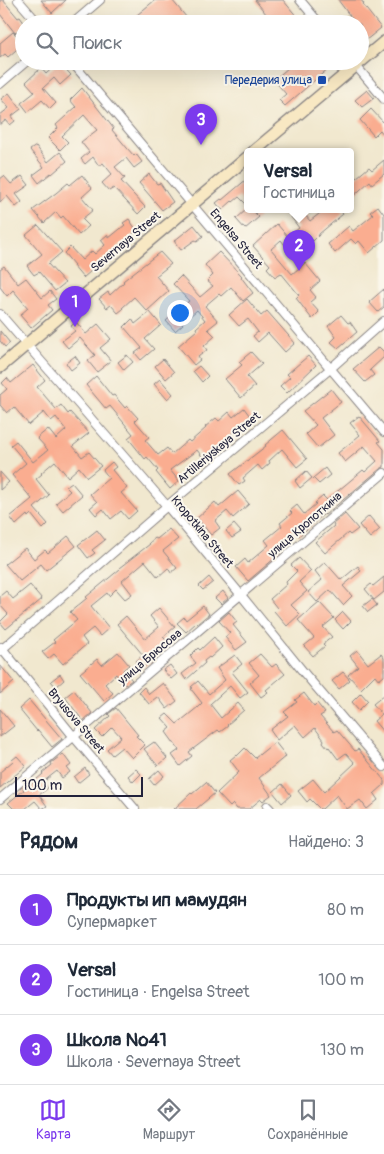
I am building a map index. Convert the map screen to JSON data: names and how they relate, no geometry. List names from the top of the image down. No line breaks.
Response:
{"streets":{"main road":["Severnaya Street"],"street":["Engelsa Street","Artilleriyskaya Street","улица Кропоткина","Kropotkina Street","улица Брюсова","Bryusova Street"]},"crossings":[["Engelsa Street","Severnaya Street"],["Engelsa Street","Artilleriyskaya Street"],["Severnaya Street","Kropotkina Street"],["Artilleriyskaya Street","Kropotkina Street"],["Artilleriyskaya Street","Bryusova Street"],["улица Кропоткина","Kropotkina Street"],["улица Кропоткина","улица Брюсова"],["Kropotkina Street","улица Брюсова"],["улица Брюсова","Bryusova Street"]],"places":{"transit":["Передерия улица"]},"scale_bar":"100 m","page":{"search":"Поиск","pins":["3","2","1"],"popup":["Versal","Гостиница"],"scale":"100 m","heading":["Рядом","Найдено: 3"],"list":[{"mark":"1","name":"Продукты ип мамудян","note":"Супермаркет","value":"80 m"},{"mark":"2","name":"Versal","note":"Гостиница · Engelsa Street","value":"100 m"},{"mark":"3","name":"Школа №41","note":"Школа · Severnaya Street","value":"130 m"}],"nav":["Карта","Маршрут","Сохранённые"]}}
